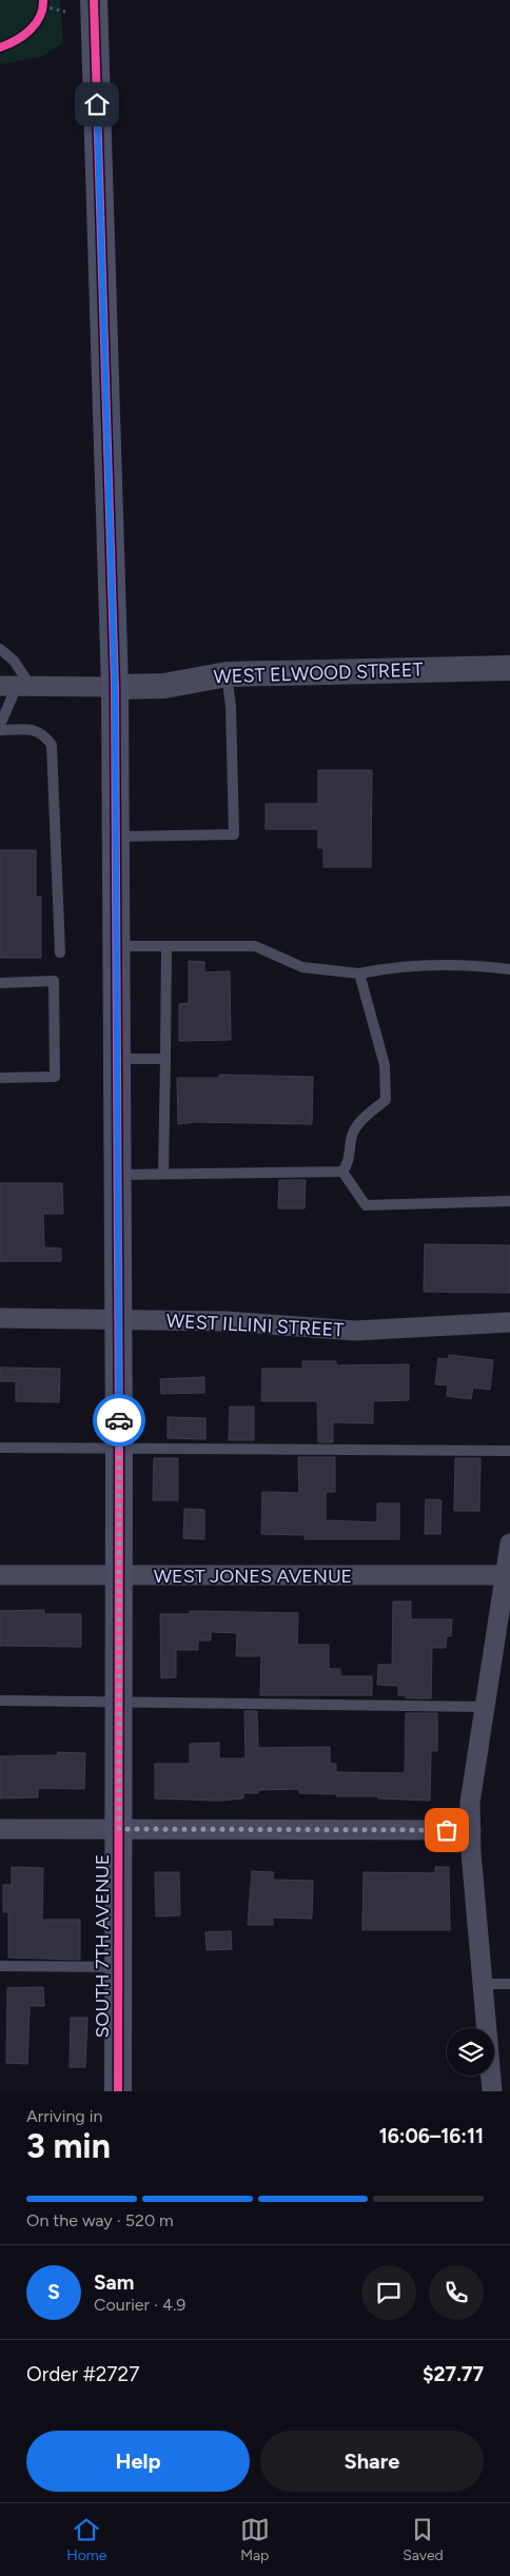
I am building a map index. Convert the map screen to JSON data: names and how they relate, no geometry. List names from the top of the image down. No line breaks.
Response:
{"streets":{"main road":["SOUTH 7TH AVENUE"],"street":["WEST ELWOOD STREET","WEST ILLINI STREET","WEST JONES AVENUE"]},"crossings":[["WEST ELWOOD STREET","SOUTH 7TH AVENUE"],["WEST ILLINI STREET","SOUTH 7TH AVENUE"],["WEST JONES AVENUE","SOUTH 7TH AVENUE"]],"page":{"heading":["3 min","Arriving in","16:06–16:11"],"panel":["Sam","Courier · 4.9","Order #2727","$27.77"],"bar":"On the way · 520 m","round":"S","buttons":["Help","Share"],"tabs":["Home","Map","Saved"]}}
